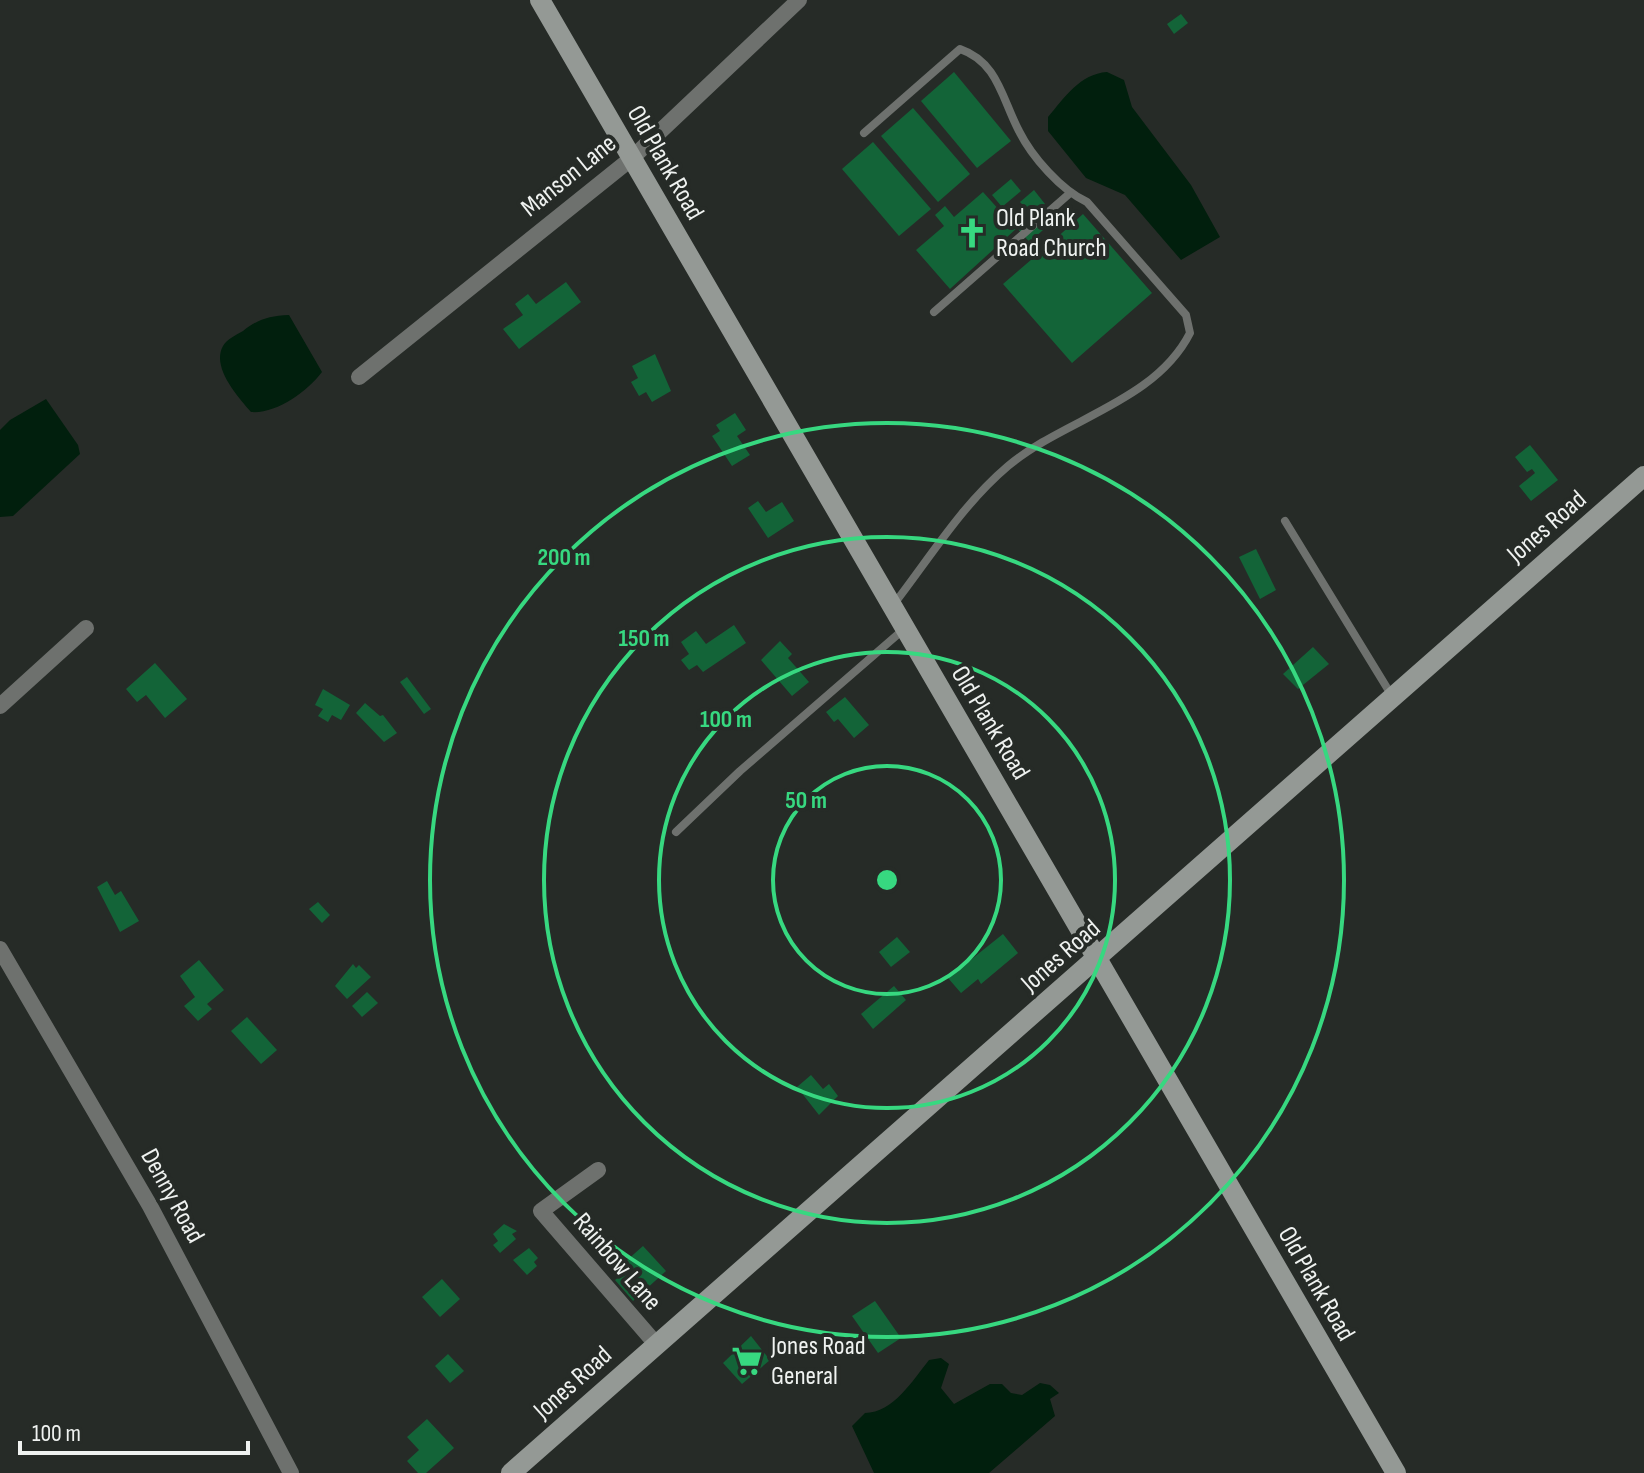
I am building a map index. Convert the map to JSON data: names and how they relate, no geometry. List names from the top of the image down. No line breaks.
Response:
{"streets":{"street":["Old Plank Road","Manson Lane","Jones Road","Denny Road","Rainbow Lane"]},"crossings":[["Old Plank Road","Manson Lane"],["Old Plank Road","Jones Road"],["Jones Road","Rainbow Lane"]],"places":{"church":["Old Plank Road Church"],"supermarket":["Jones Road General"]},"scale_bar":"100 m","rings":["200 m","150 m","100 m","50 m"]}
